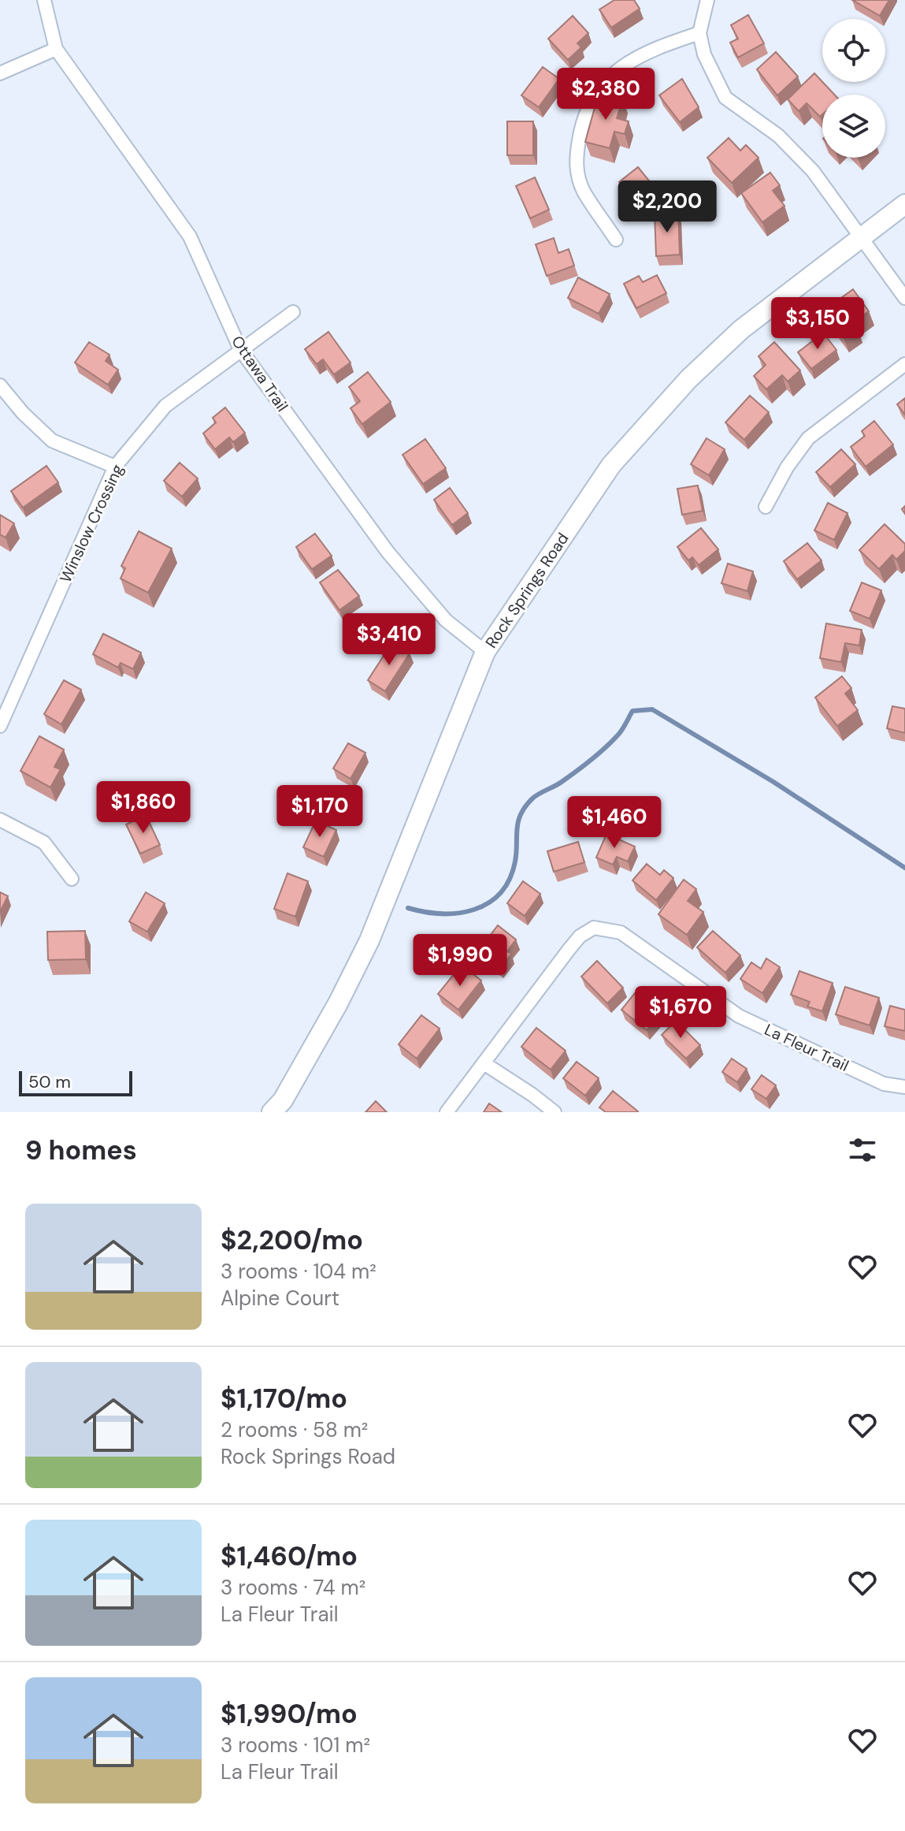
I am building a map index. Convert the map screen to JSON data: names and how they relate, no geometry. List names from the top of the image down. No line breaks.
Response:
{"streets":{"street":["Ottawa Trail","Winslow Crossing","Rock Springs Road","La Fleur Trail"]},"crossings":[["Ottawa Trail","Winslow Crossing"],["Ottawa Trail","Rock Springs Road"]],"scale_bar":"50 m","page":{"price":["$2,380","$2,200","$3,150","$3,410","$1,860","$1,170","$1,460","$1,990","$1,670"],"scale":"50 m","heading":"9 homes","list":[{"name":"$2,200/mo","note":"3 rooms · 104 m² · Alpine Court"},{"name":"$1,170/mo","note":"2 rooms · 58 m² · Rock Springs Road"},{"name":"$1,460/mo","note":"3 rooms · 74 m² · La Fleur Trail"},{"name":"$1,990/mo","note":"3 rooms · 101 m² · La Fleur Trail"}]}}
